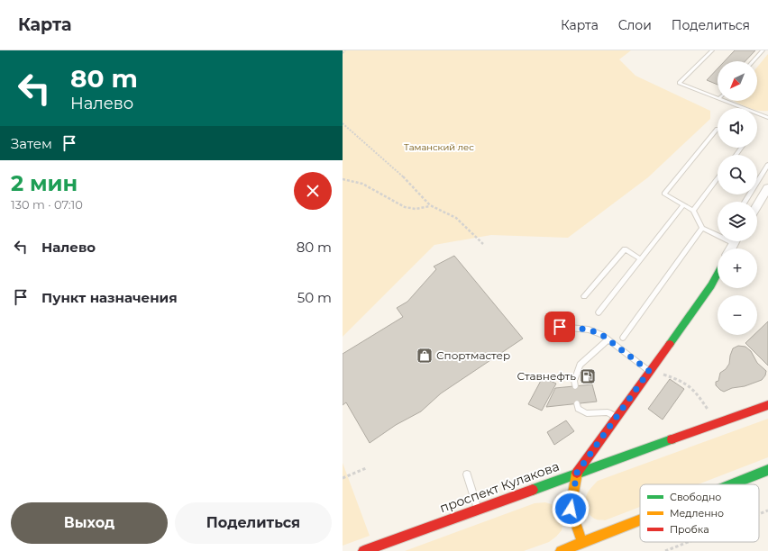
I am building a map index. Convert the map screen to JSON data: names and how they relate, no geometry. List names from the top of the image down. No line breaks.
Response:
{"streets":{"main road":["проспект Кулакова"]},"parks":["Таманский лес"],"places":{"shop":["Спортмастер"],"fuel station":["Ставнефть"]},"legend":["Свободно","Медленно","Пробка"],"north":"bottom left","page":{"header":"Карта","nav":["Карта","Слои","Поделиться"],"turn":["80 m","Налево"],"map_buttons":["+","−"],"then":"Затем","heading":["2 мин","130 m · 07:10"],"list":[{"name":"Налево","value":"80 m"},{"name":"Пункт назначения","value":"50 m"}],"buttons":["Выход","Поделиться"]}}
